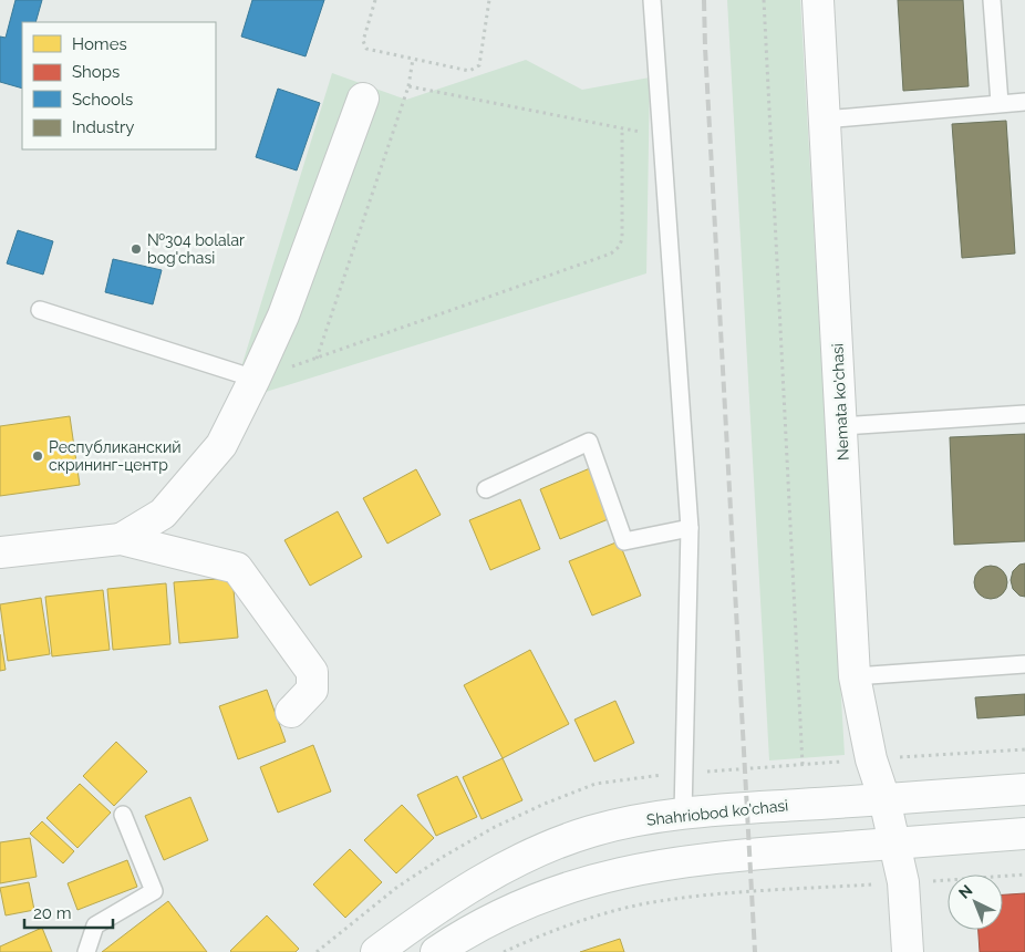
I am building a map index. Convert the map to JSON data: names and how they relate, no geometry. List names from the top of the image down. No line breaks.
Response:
{"streets":{"street":["Nemata ko'chasi","Shahriobod ko'chasi"]},"crossings":[["Nemata ko'chasi","Shahriobod ko'chasi"]],"places":["№304 bolalar bog'chasi","Республиканский скрининг-центр"],"legend":["Homes","Shops","Schools","Industry"],"scale_bar":"20 m","north":"top left"}
